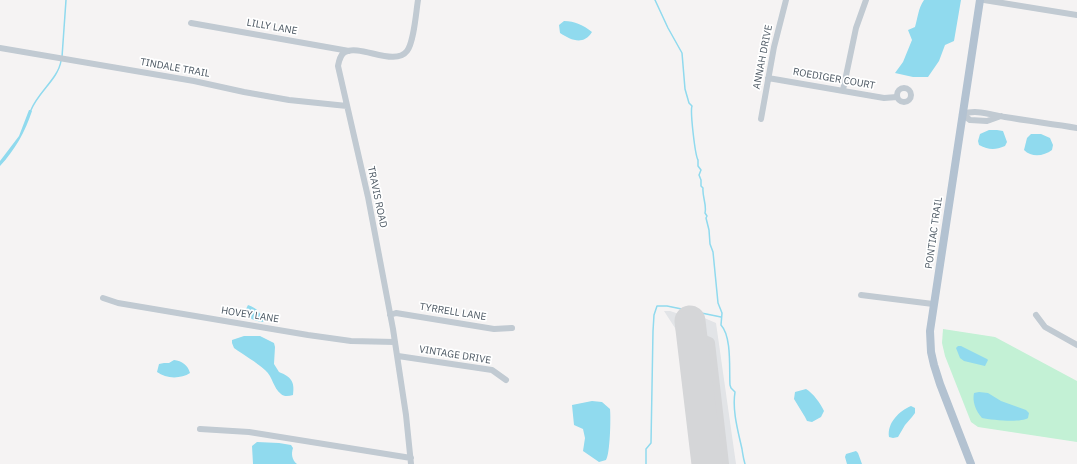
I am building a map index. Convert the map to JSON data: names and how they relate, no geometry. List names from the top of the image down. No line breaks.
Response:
{"streets":{"main road":["PONTIAC TRAIL"],"street":["LILLY LANE","ANNAH DRIVE","TINDALE TRAIL","ROEDIGER COURT","TRAVIS ROAD","TYRRELL LANE","HOVEY LANE","VINTAGE DRIVE"]},"crossings":[["LILLY LANE","TRAVIS ROAD"],["ANNAH DRIVE","ROEDIGER COURT"],["TINDALE TRAIL","TRAVIS ROAD"],["TRAVIS ROAD","TYRRELL LANE"],["TRAVIS ROAD","HOVEY LANE"],["TRAVIS ROAD","VINTAGE DRIVE"]]}
